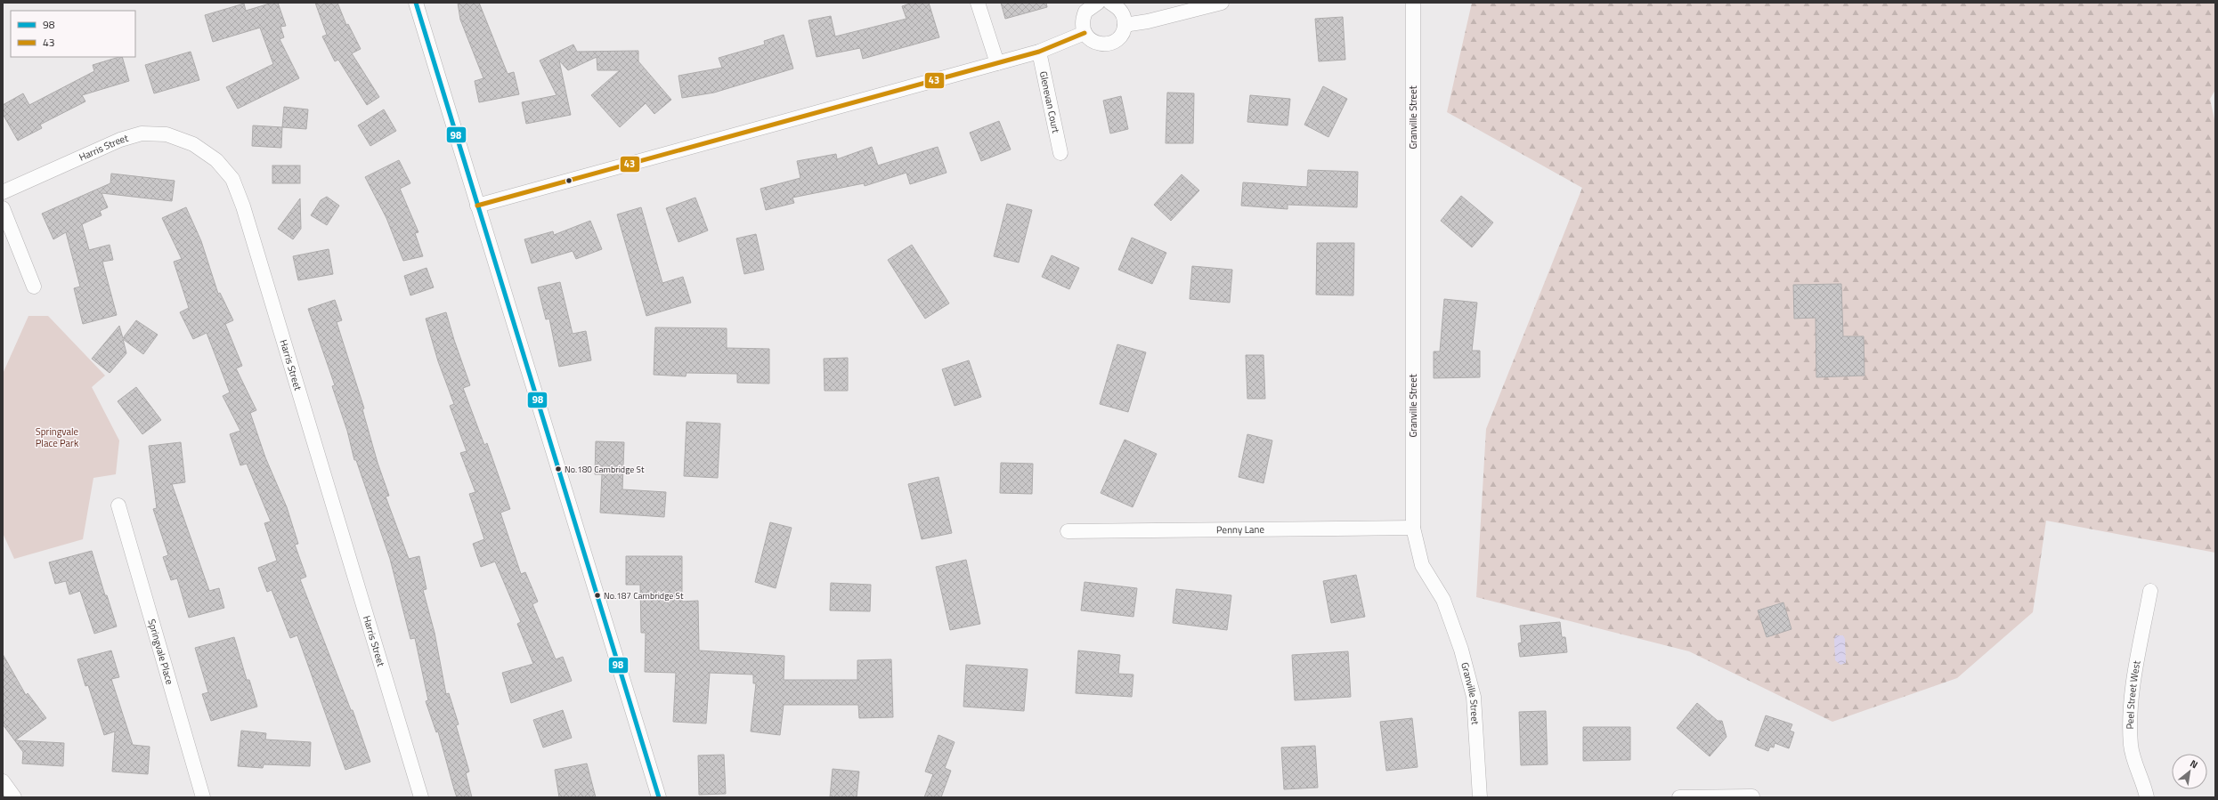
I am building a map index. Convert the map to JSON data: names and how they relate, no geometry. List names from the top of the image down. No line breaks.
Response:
{"streets":{"street":["Glenevan Court","Granville Street","Harris Street","Penny Lane","Springvale Place","Peel Street West"]},"crossings":[["Granville Street","Penny Lane"]],"parks":["Springvale Place Park"],"places":["No.180 Cambridge St","No.187 Cambridge St"],"lines":["transit line 98","transit line 43"],"legend":["98","43"],"north":"top right"}
